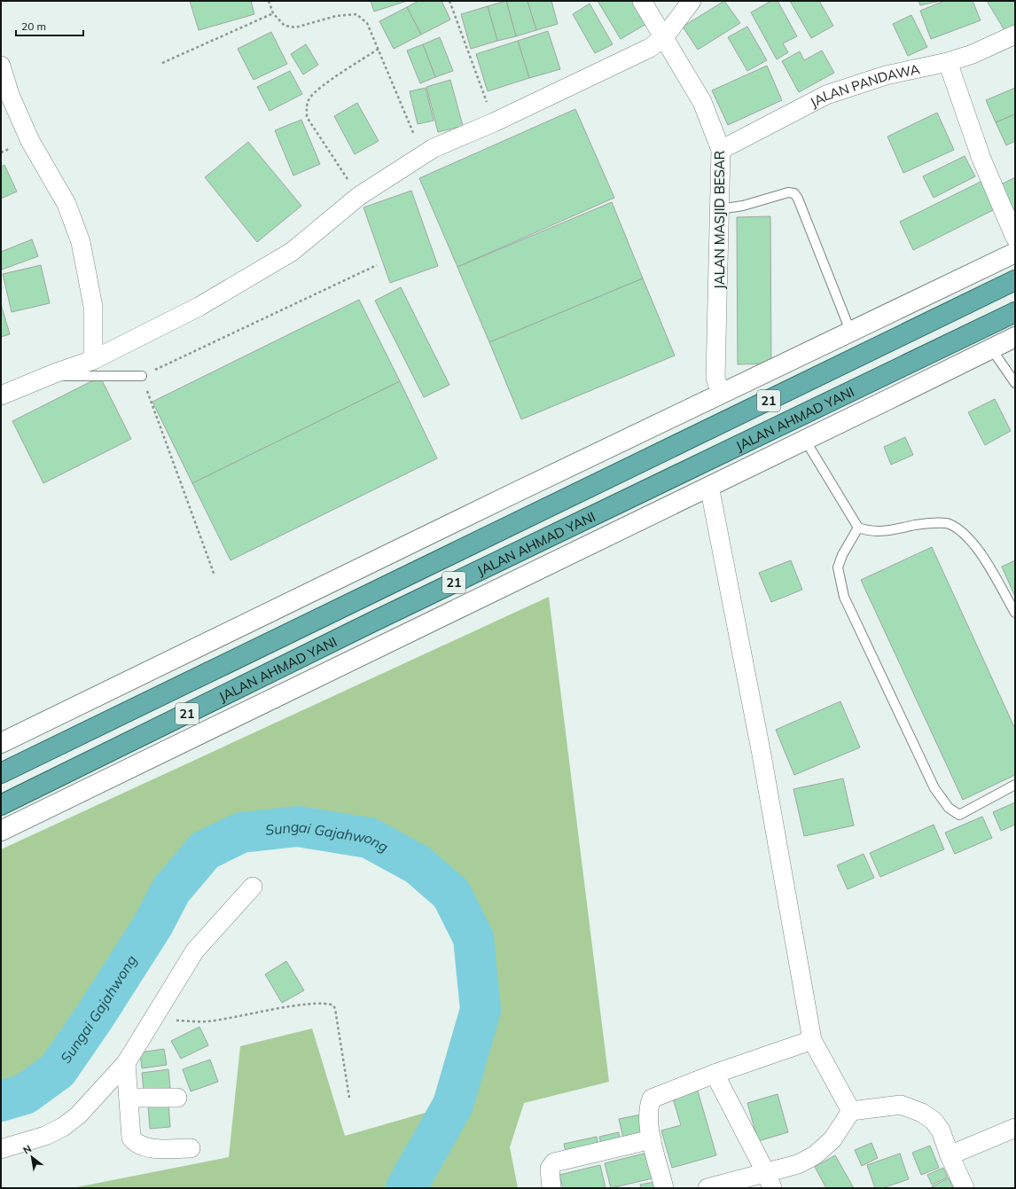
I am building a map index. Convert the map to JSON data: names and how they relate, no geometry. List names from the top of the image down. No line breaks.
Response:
{"streets":{"highway":["21","JALAN AHMAD YANI"],"street":["JALAN PANDAWA","JALAN MASJID BESAR"]},"crossings":[["JALAN PANDAWA","JALAN MASJID BESAR"]],"water":["Sungai Gajahwong"],"scale_bar":"20 m","north":"top left"}
